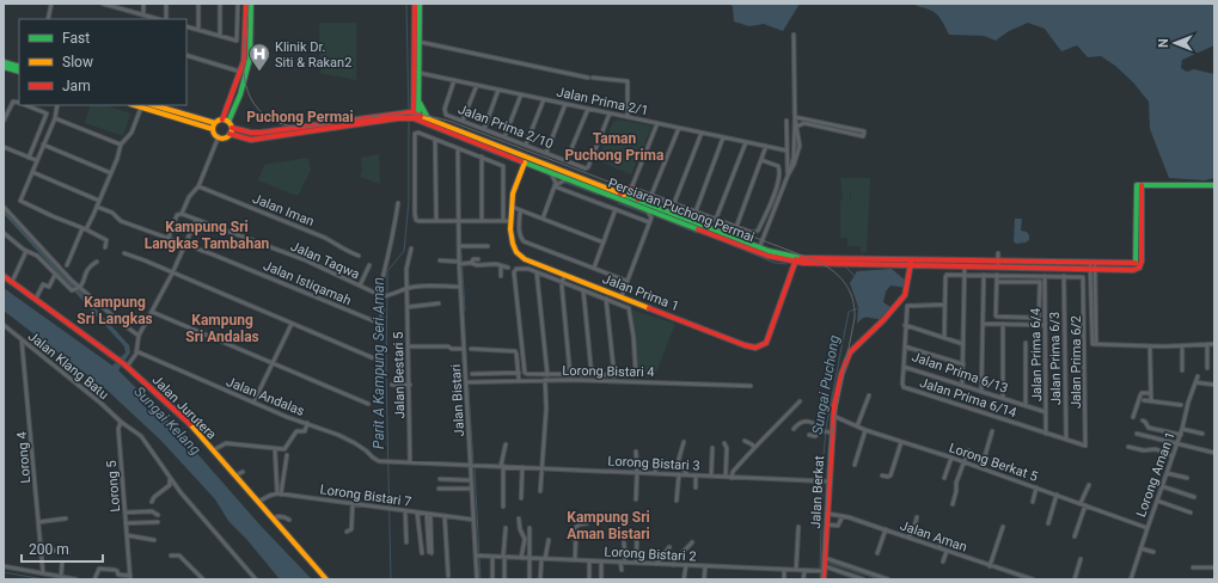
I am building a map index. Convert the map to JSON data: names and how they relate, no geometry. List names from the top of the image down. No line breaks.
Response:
{"streets":{"main road":["Persiaran Puchong Permai","Jalan Prima 1","Jalan Jurutera","Jalan Berkat"],"street":["Jalan Prima 2/1","Jalan Prima 2/10","Jalan Iman","Jalan Taqwa","Jalan Istiqamah","Jalan Prima 6/4","Jalan Prima 6/3","Jalan Prima 6/2","Jalan Klang Batu","Lorong Bistari 4","Jalan Prima 6/13","Jalan Bestari 5","Jalan Andalas","Jalan Prima 6/14","Jalan Bistari","Lorong 4","Lorong Berkat 5","Lorong Bistari 3","Lorong Aman 1","Lorong 5","Lorong Bistari 7","Jalan Aman","Lorong Bistari 2"]},"crossings":[["Jalan Prima 2/1","Jalan Prima 2/10"],["Persiaran Puchong Permai","Jalan Prima 1"],["Persiaran Puchong Permai","Jalan Berkat"],["Jalan Taqwa","Jalan Istiqamah"],["Jalan Taqwa","Jalan Bestari 5"],["Jalan Prima 6/4","Jalan Prima 6/2"],["Jalan Prima 6/4","Jalan Prima 6/13"],["Jalan Prima 6/4","Jalan Prima 6/14"],["Jalan Prima 6/3","Jalan Prima 6/2"],["Jalan Prima 6/2","Jalan Prima 6/13"],["Jalan Prima 6/2","Jalan Prima 6/14"],["Jalan Klang Batu","Lorong 4"],["Jalan Klang Batu","Lorong 5"],["Lorong Bistari 4","Jalan Bistari"],["Jalan Prima 6/13","Jalan Prima 6/14"],["Jalan Bestari 5","Jalan Andalas"],["Jalan Bestari 5","Lorong Bistari 3"],["Jalan Andalas","Lorong Bistari 3"],["Jalan Bistari","Lorong Bistari 3"],["Jalan Bistari","Lorong Bistari 7"],["Jalan Bistari","Lorong Bistari 2"],["Lorong Berkat 5","Lorong Aman 1"],["Lorong Berkat 5","Jalan Berkat"],["Lorong Bistari 3","Jalan Berkat"],["Jalan Berkat","Jalan Aman"],["Jalan Berkat","Lorong Bistari 2"]],"districts":["Puchong Permai","Taman Puchong Prima","Kampung Sri Langkas Tambahan","Kampung Sri Langkas","Kampung Sri Andalas","Kampung Sri Aman Bistari"],"water":["Parit A Kampung Seri Aman","Sungai Puchong","Sungai Kelang"],"places":{"hospital":["Klinik Dr. Siti & Rakan2"]},"legend":["Fast","Slow","Jam"],"scale_bar":"200 m","north":"left"}
